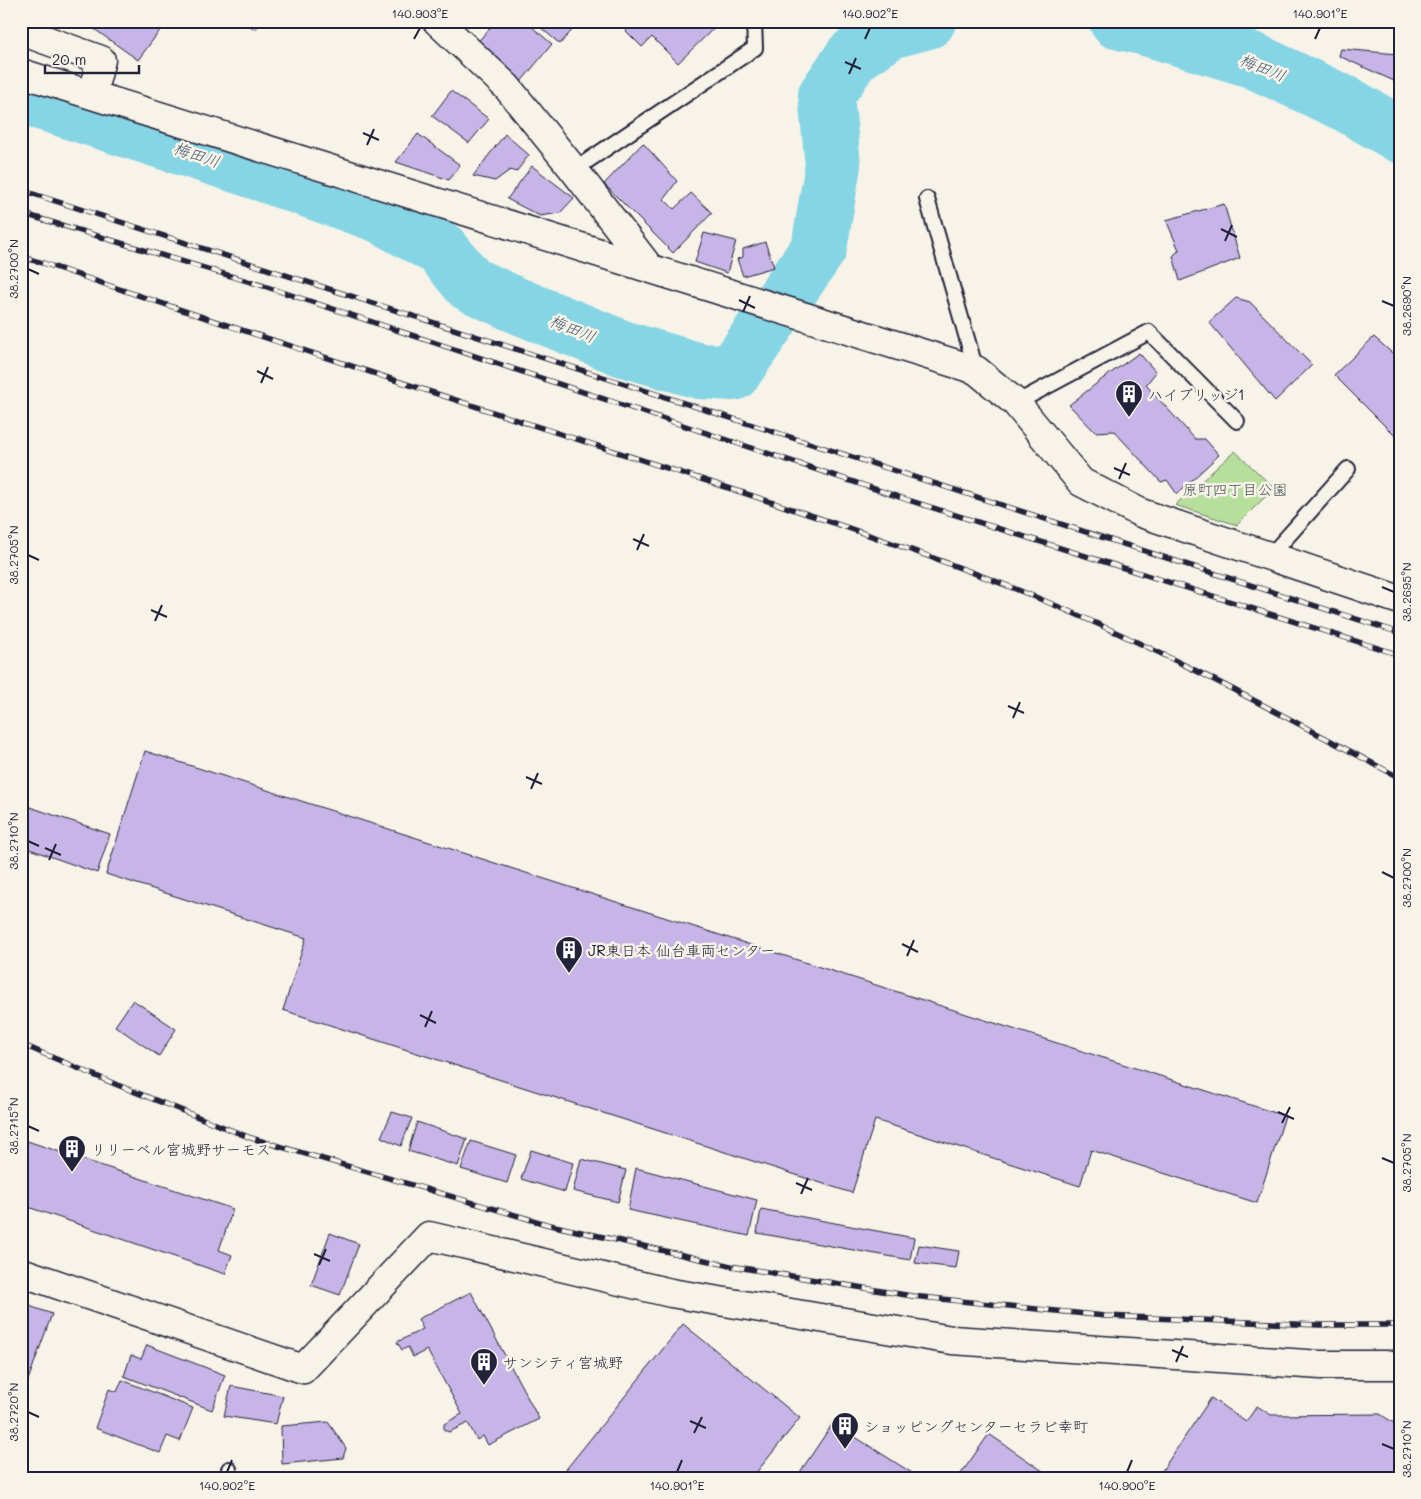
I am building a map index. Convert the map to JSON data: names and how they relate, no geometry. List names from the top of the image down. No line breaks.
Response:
{"water":["梅田川"],"parks":["原町四丁目公園"],"places":{"building":["ハイブリッジ1","JR東日本 仙台車両センター","リリーベル宮城野サーモス","サンシティ宮城野","ショッピングセンターセラビ幸町"]},"scale_bar":"20 m","coordinates":["140.903°E","140.902°E","140.901°E","38.2700°N","38.2690°N","38.2705°N","38.2695°N","38.2710°N","38.2715°N","38.2720°N","140.900°E"]}
